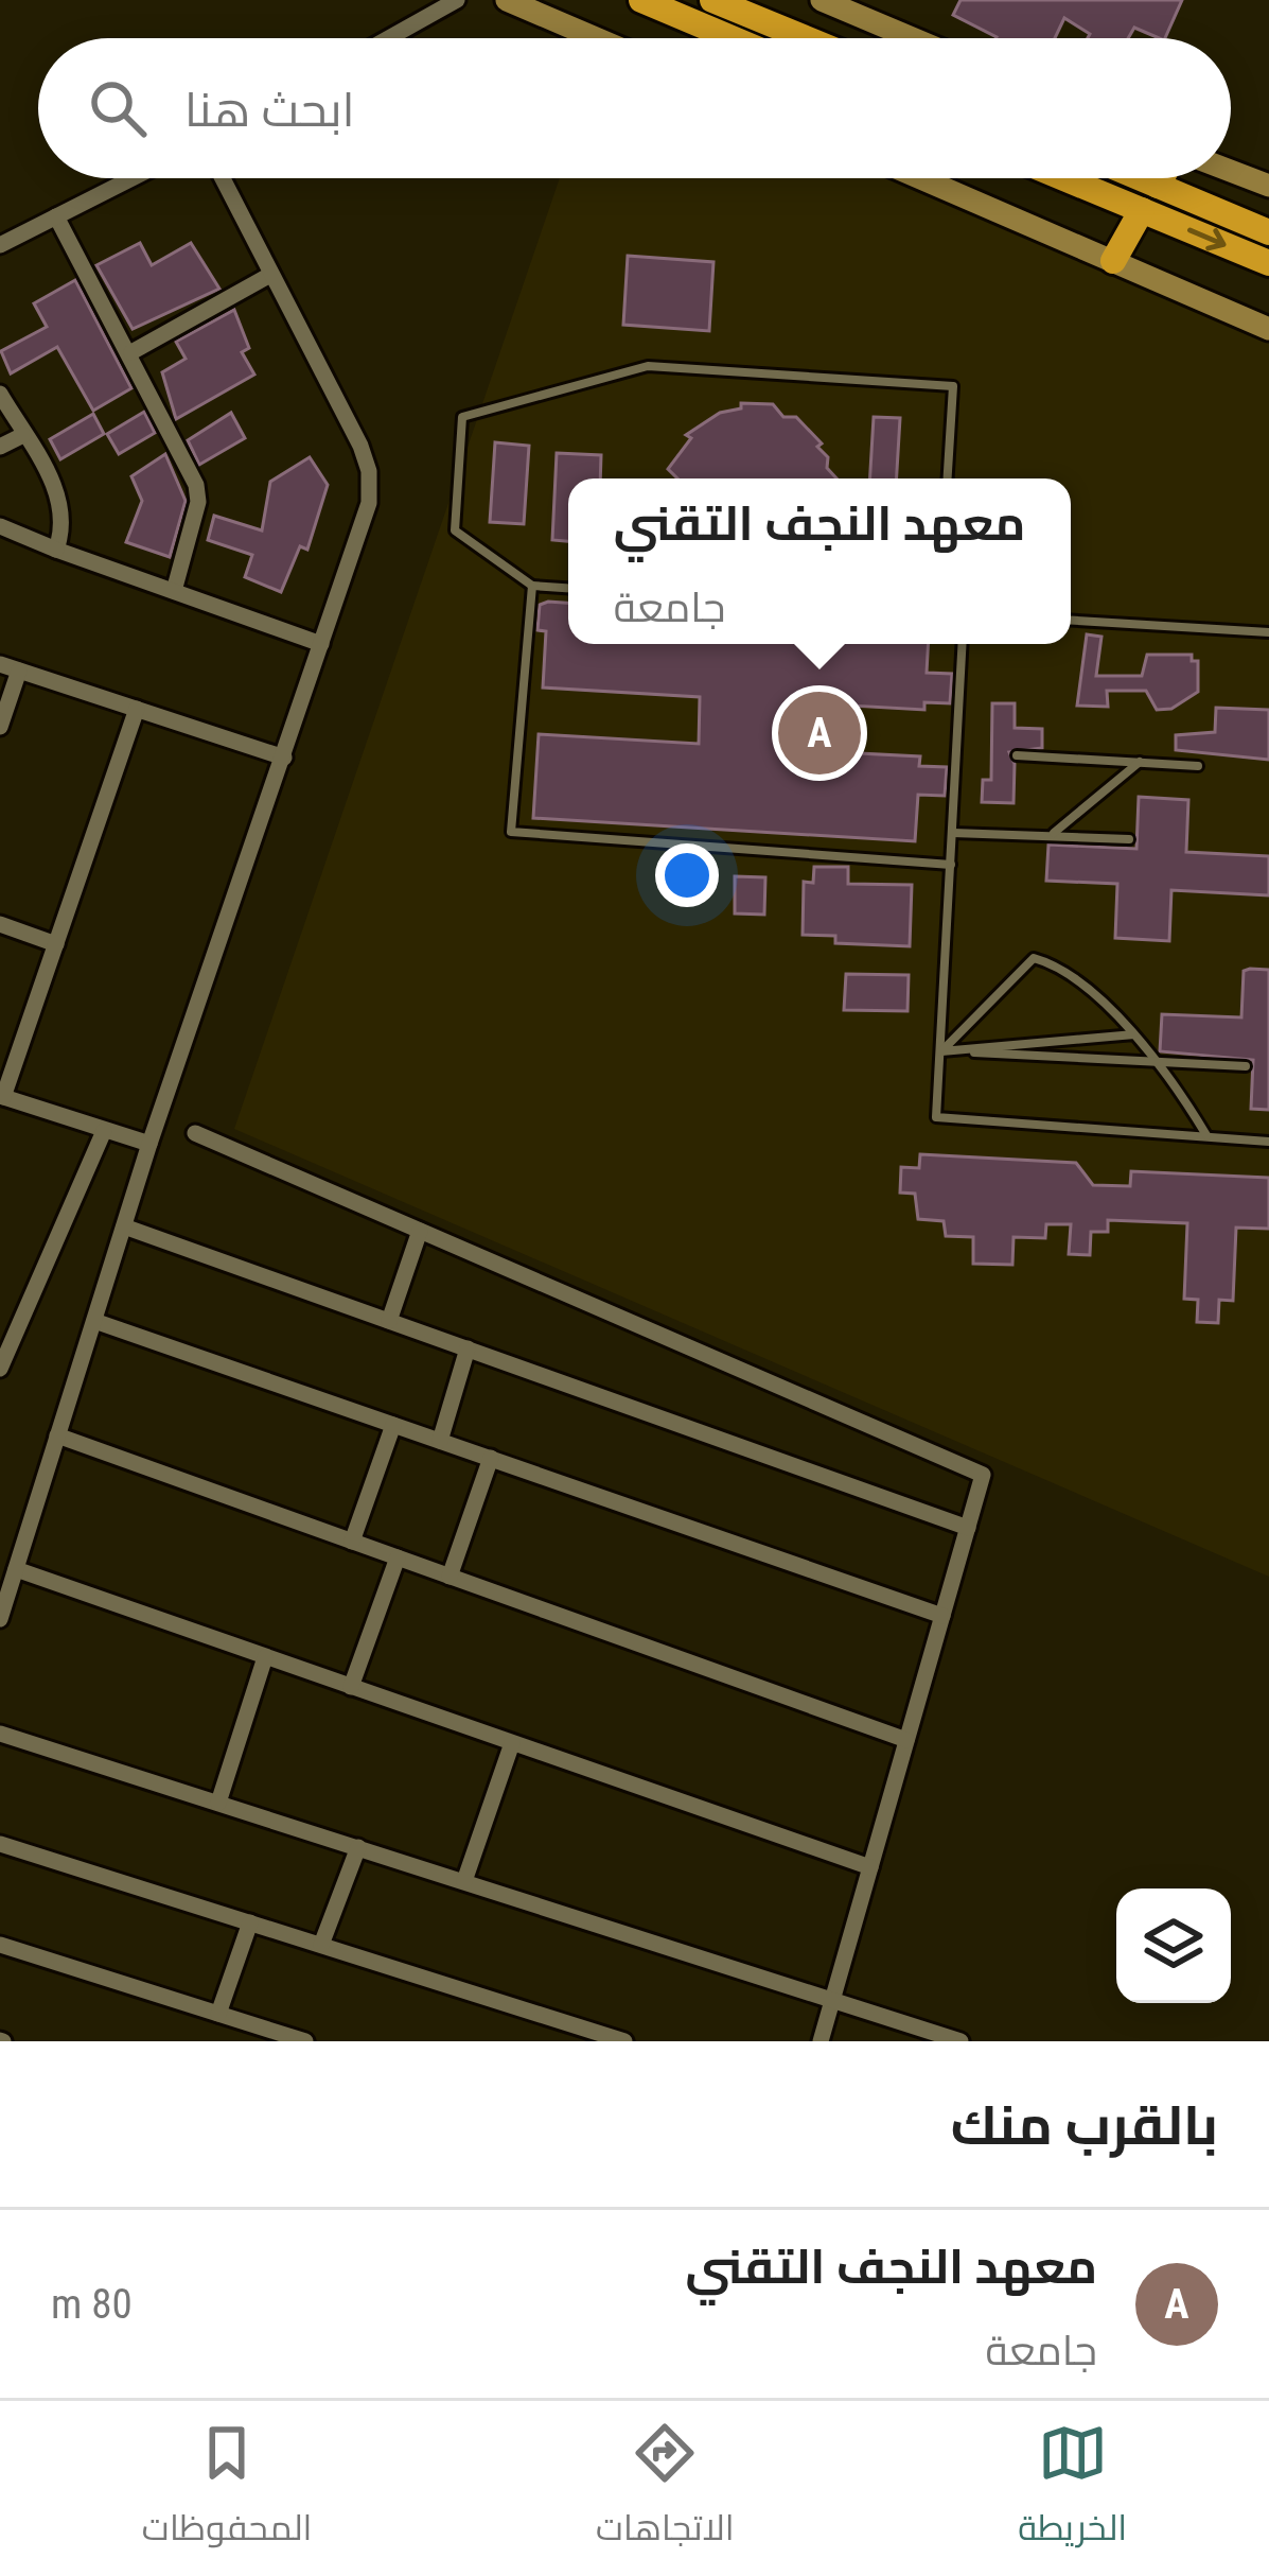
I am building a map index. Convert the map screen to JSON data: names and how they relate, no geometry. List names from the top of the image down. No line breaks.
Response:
{"page":{"search":"ابحث هنا","popup":["معهد النجف التقني","جامعة"],"pins":"A","heading":"بالقرب منك","list":[{"mark":"A","name":"معهد النجف التقني","note":"جامعة","value":"80 m"}],"nav":["الخريطة","الاتجاهات","المحفوظات"]}}
